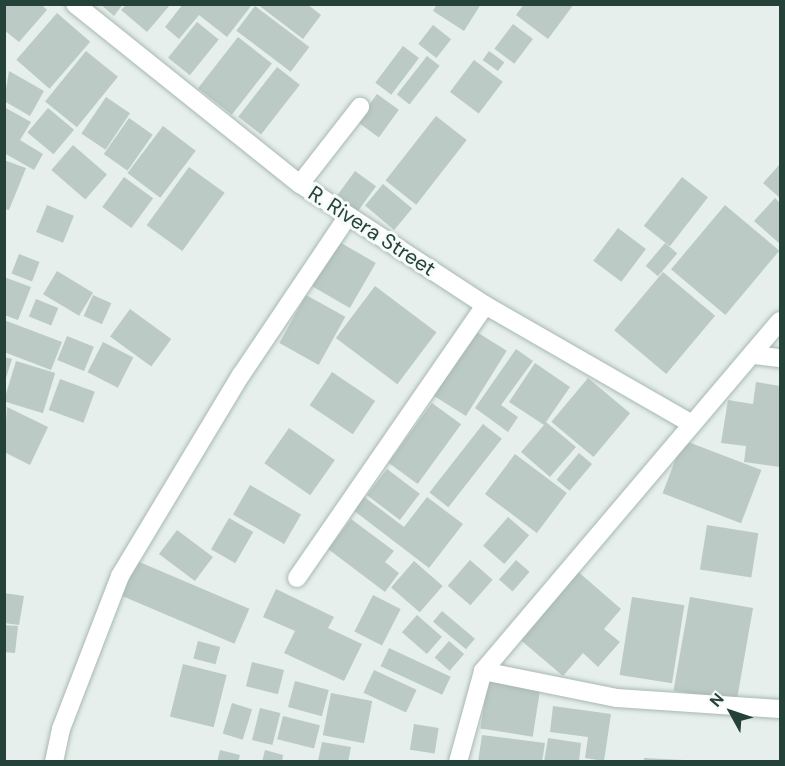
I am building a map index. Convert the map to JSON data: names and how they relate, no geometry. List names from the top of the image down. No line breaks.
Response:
{"streets":{"street":["R. Rivera Street"]},"north":"top left"}
